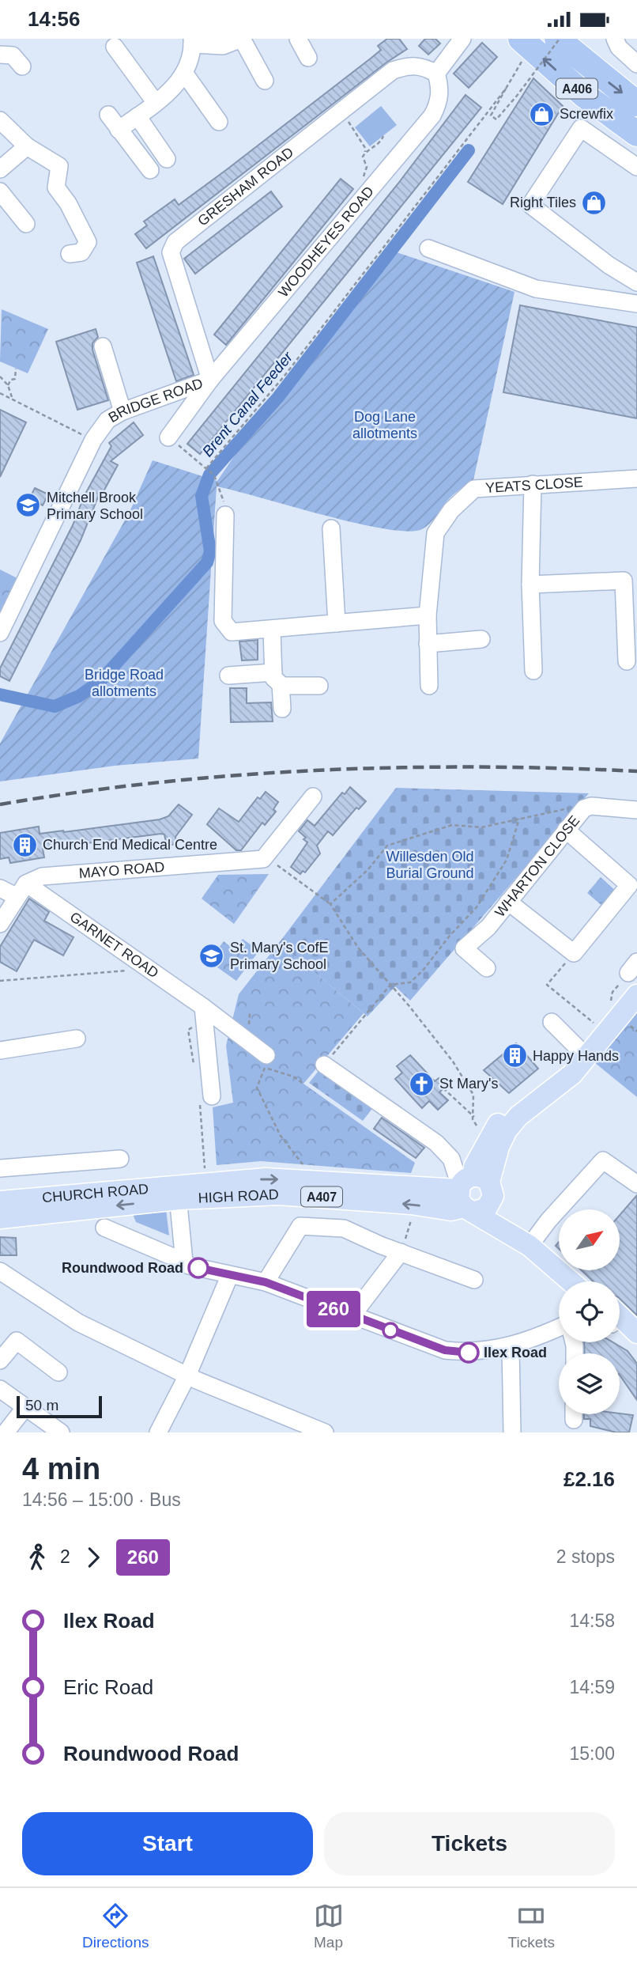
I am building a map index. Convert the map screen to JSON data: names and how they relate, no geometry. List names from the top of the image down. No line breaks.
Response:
{"streets":{"highway":["A406"],"main road":["CHURCH ROAD","HIGH ROAD","A407"],"street":["GRESHAM ROAD","WOODHEYES ROAD","BRIDGE ROAD","YEATS CLOSE","WHARTON CLOSE","MAYO ROAD","GARNET ROAD"]},"crossings":[["GRESHAM ROAD","WOODHEYES ROAD"],["GRESHAM ROAD","BRIDGE ROAD"],["WOODHEYES ROAD","BRIDGE ROAD"],["MAYO ROAD","GARNET ROAD"],["CHURCH ROAD","HIGH ROAD"]],"water":["Brent Canal Feeder"],"parks":["Dog Lane allotments","Bridge Road allotments","Willesden Old Burial Ground"],"places":{"shop":["Screwfix","Right Tiles"],"school or university":["Mitchell Brook Primary School","St. Mary's CofE Primary School"],"building":["Church End Medical Centre","Happy Hands"],"church":["St Mary's"],"other":["Roundwood Road","Ilex Road"]},"lines":["bus line 260"],"scale_bar":"50 m","north":"top right","page":{"status":"14:56","on_map":"260","scale":"50 m","heading":["4 min","14:56 – 15:00 · Bus","£2.16"],"legs":["2","260","2 stops"],"list":[{"name":"Ilex Road","value":"14:58"},{"name":"Eric Road","value":"14:59"},{"name":"Roundwood Road","value":"15:00"}],"buttons":["Start","Tickets"],"tabs":["Directions","Map","Tickets"]}}
